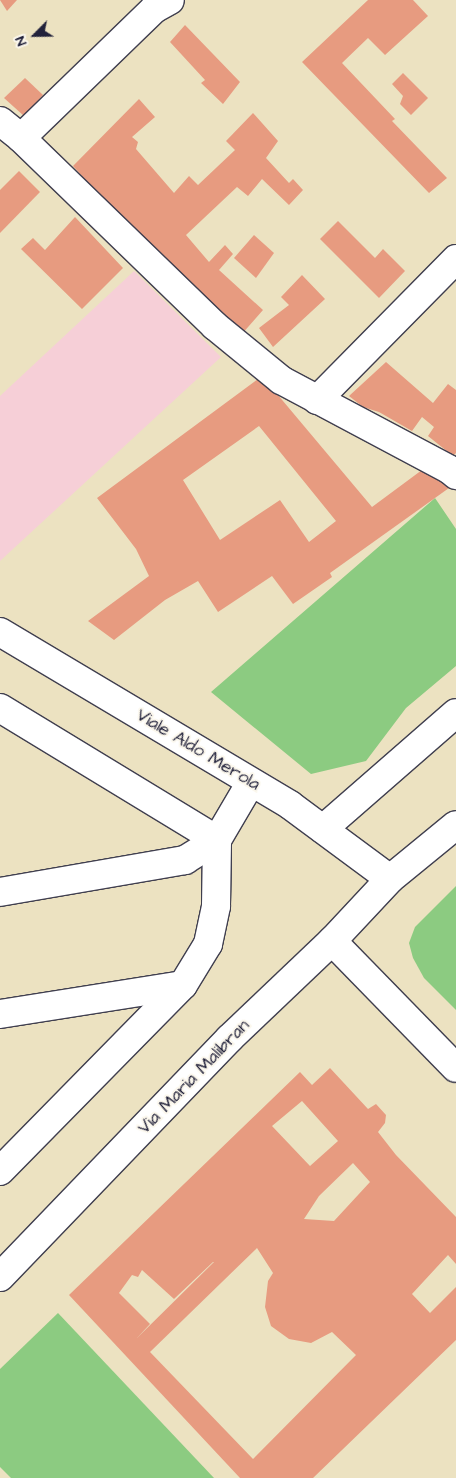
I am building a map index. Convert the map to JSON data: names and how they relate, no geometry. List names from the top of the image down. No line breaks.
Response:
{"streets":{"street":["Viale Aldo Merola","Via Maria Malibran"]},"crossings":[["Viale Aldo Merola","Via Maria Malibran"]],"north":"bottom left"}
